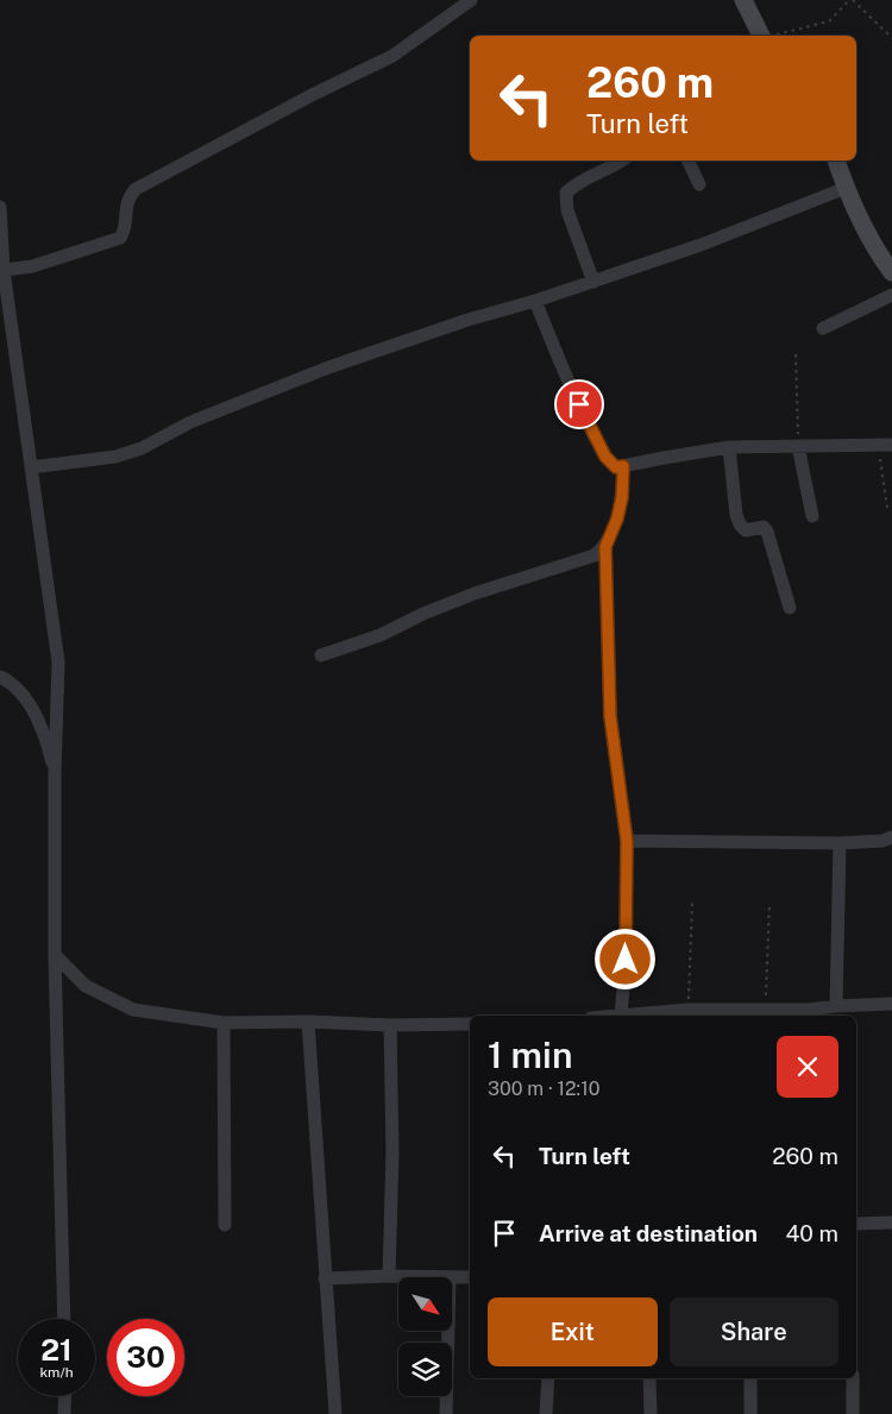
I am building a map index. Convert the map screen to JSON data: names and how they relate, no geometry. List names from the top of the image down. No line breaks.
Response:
{"north":"bottom right","page":{"turn":["260 m","Turn left"],"heading":["1 min","300 m · 12:10"],"list":[{"name":"Turn left","value":"260 m"},{"name":"Arrive at destination","value":"40 m"}],"buttons":["Exit","Share"],"speed":"21 km/h","limit":"30"}}
